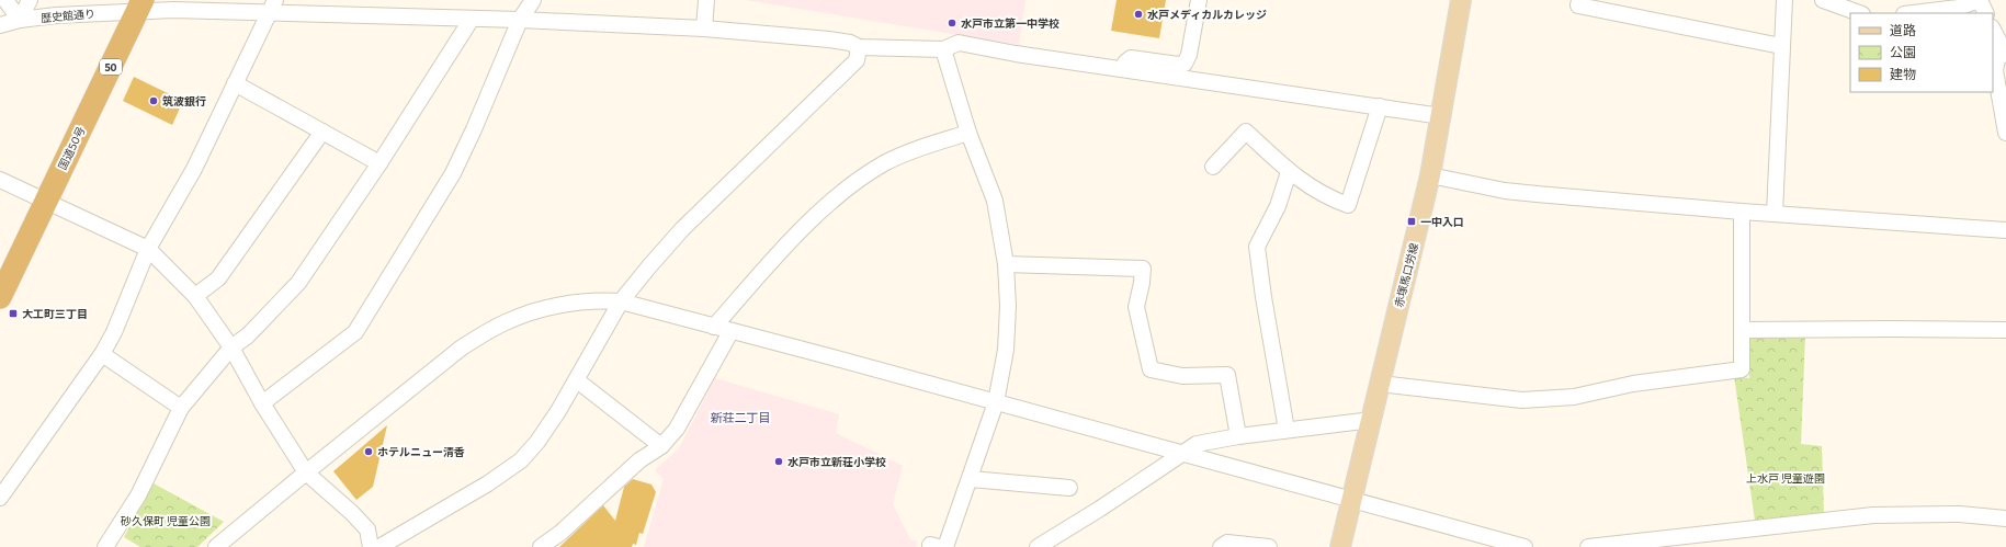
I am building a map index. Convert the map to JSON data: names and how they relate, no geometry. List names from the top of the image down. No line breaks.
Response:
{"streets":{"highway":["50","国道50号"],"main road":["赤塚馬口労線"],"street":["歴史館通り"]},"crossings":[["歴史館通り","国道50号"],["歴史館通り","赤塚馬口労線"]],"districts":["新荘二丁目"],"parks":["上水戸 児童遊園","砂久保町 児童公園"],"places":{"other":["水戸メディカルカレッジ","水戸市立第一中学校","筑波銀行","ホテルニュー清香","水戸市立新荘小学校"],"transit":["一中入口","大工町三丁目"]},"legend":["道路","公園","建物"]}
